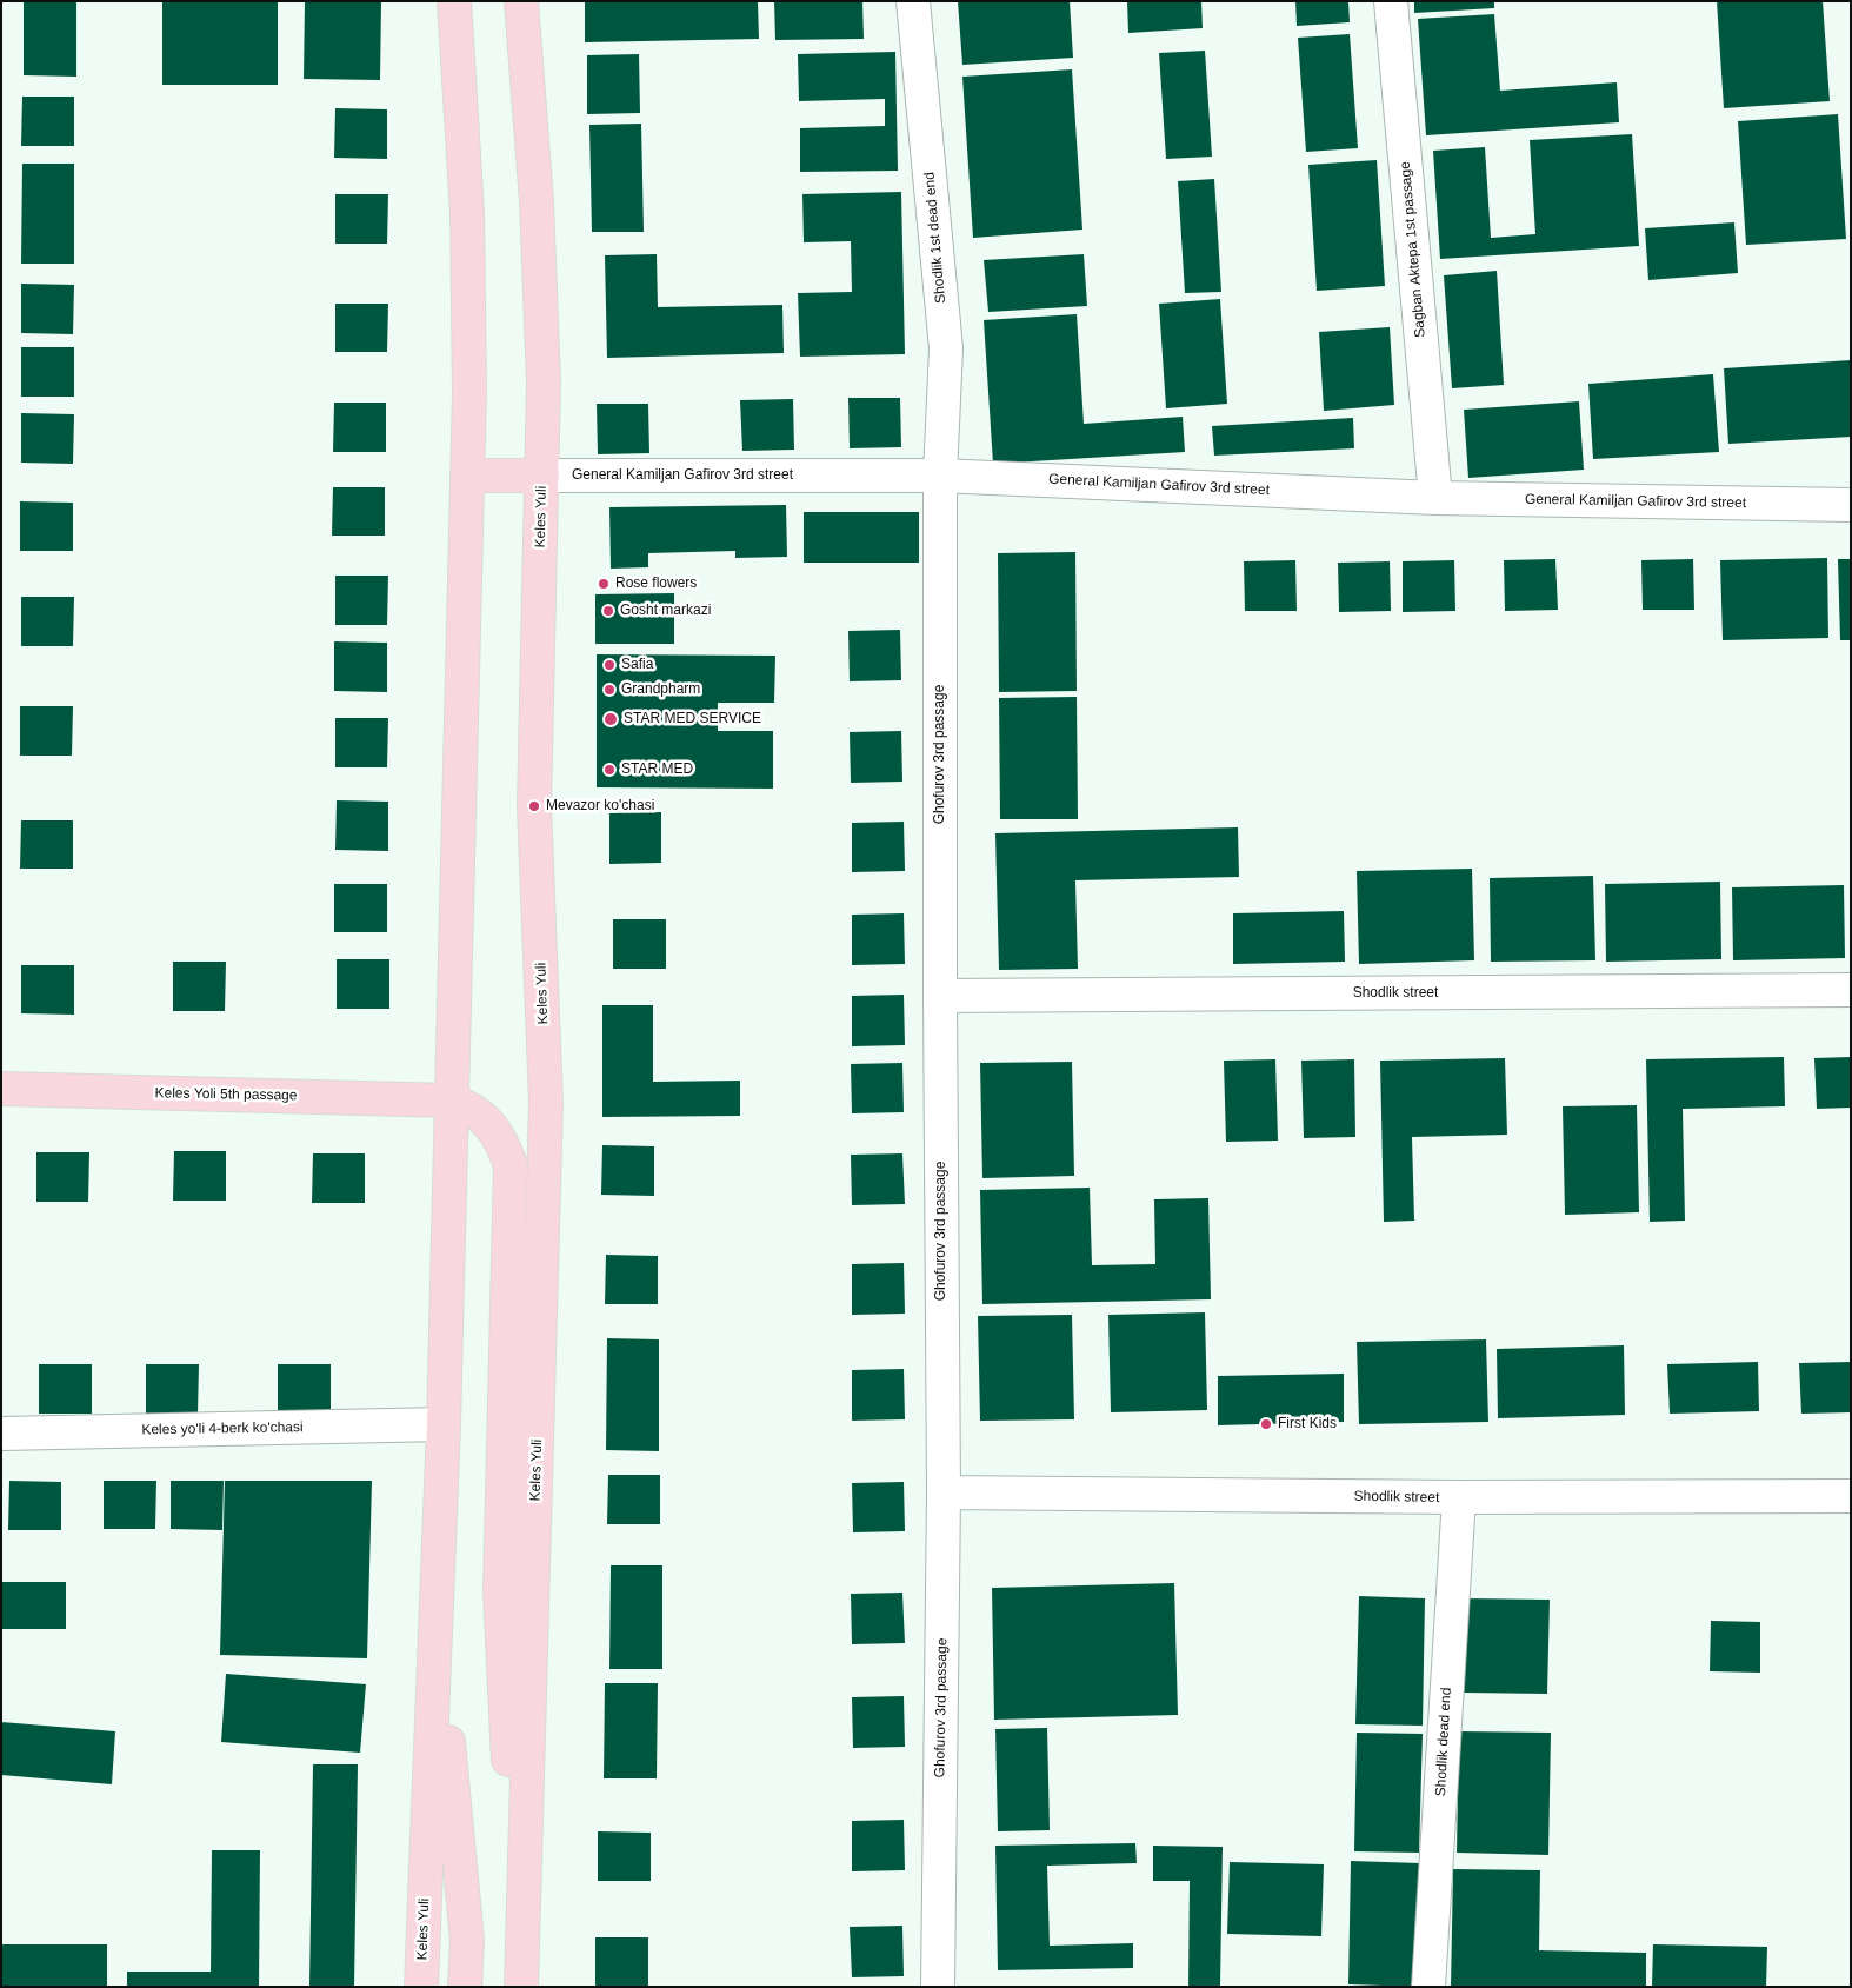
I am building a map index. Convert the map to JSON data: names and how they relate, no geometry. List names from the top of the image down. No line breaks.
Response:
{"streets":{"main road":["General Kamiljan Gafirov 3rd street","Keles Yuli","Keles Yoli 5th passage"],"street":["Shodlik 1st dead end","Sagban Aktepa 1st passage","Ghofurov 3rd passage","Shodlik street","Keles yo'li 4-berk ko'chasi","Shodlik dead end"]},"crossings":[["Shodlik 1st dead end","General Kamiljan Gafirov 3rd street"],["Shodlik 1st dead end","Ghofurov 3rd passage"],["Sagban Aktepa 1st passage","General Kamiljan Gafirov 3rd street"],["General Kamiljan Gafirov 3rd street","Keles Yuli"],["General Kamiljan Gafirov 3rd street","Ghofurov 3rd passage"],["Keles Yuli","Keles Yoli 5th passage"],["Keles Yuli","Keles yo'li 4-berk ko'chasi"],["Ghofurov 3rd passage","Shodlik street"],["Shodlik street","Shodlik dead end"]],"places":["Rose flowers","Gosht markazi","Safia","Grandpharm","STAR MED SERVICE","STAR MED","Mevazor ko'chasi","First Kids"]}
